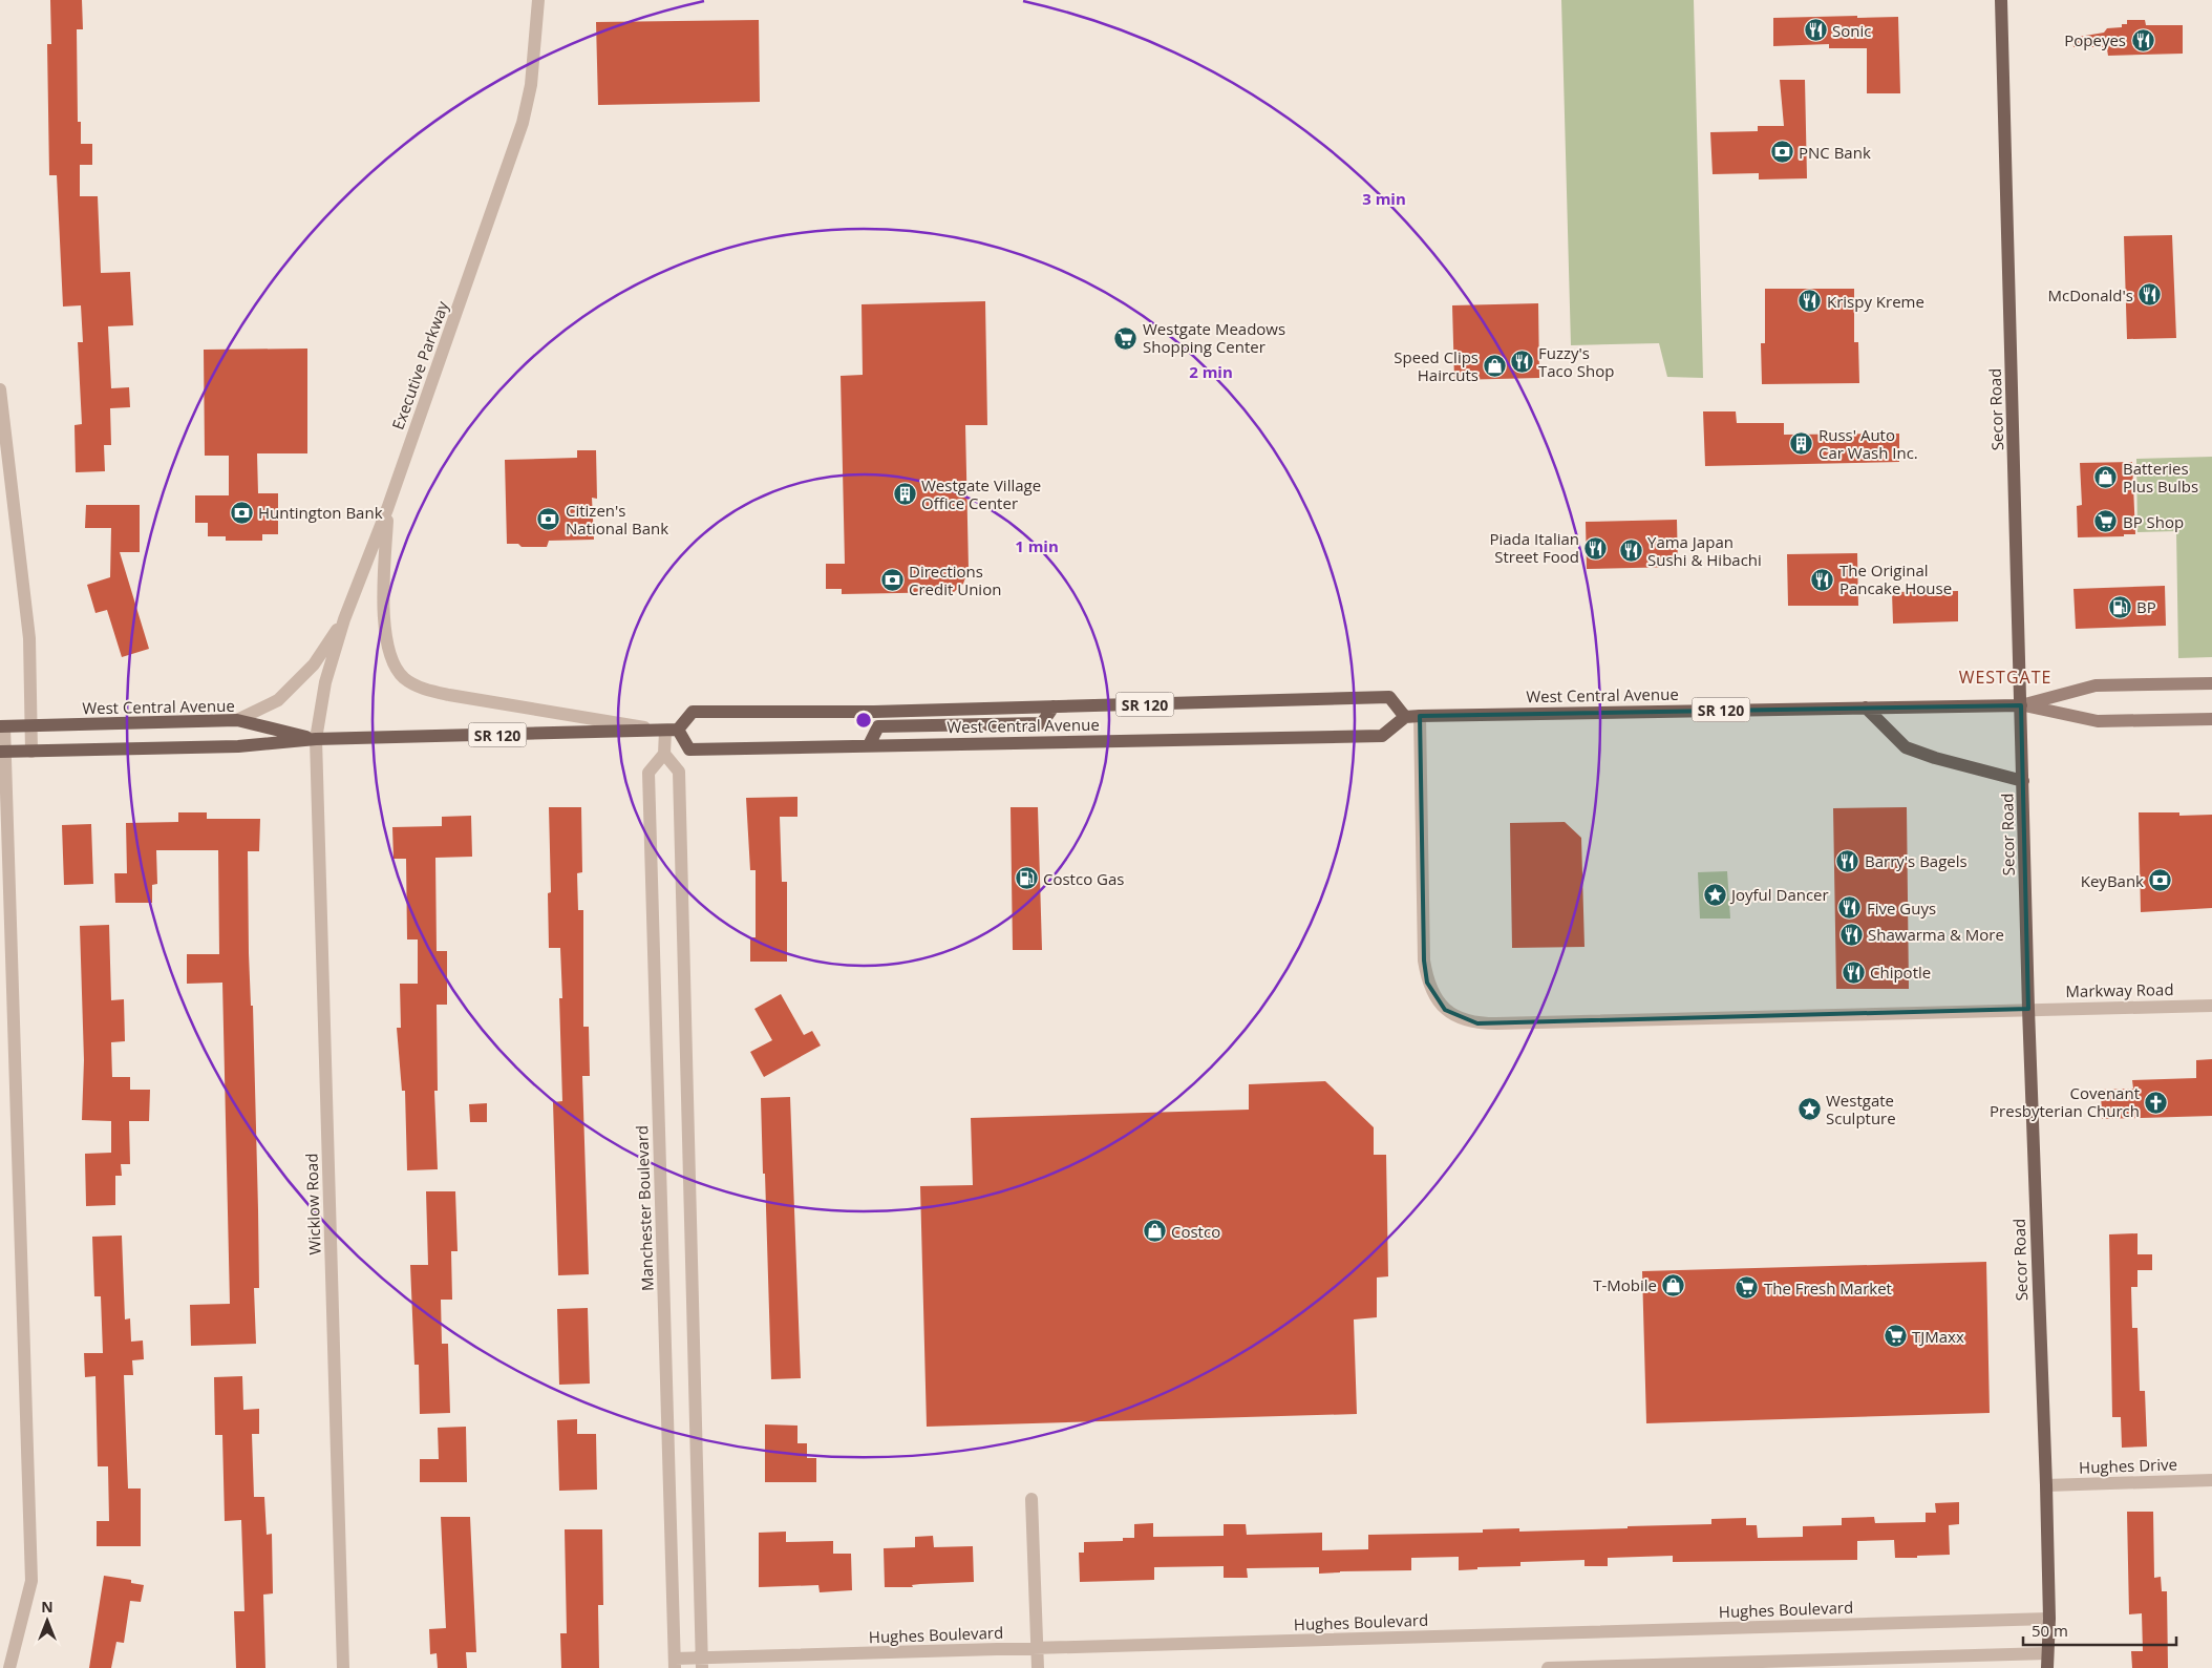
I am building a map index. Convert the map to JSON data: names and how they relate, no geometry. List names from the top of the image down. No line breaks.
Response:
{"streets":{"main road":["Secor Road","West Central Avenue","SR 120"],"street":["Executive Parkway","Markway Road","Wicklow Road","Manchester Boulevard","Hughes Drive","Hughes Boulevard"]},"crossings":[["Executive Parkway","West Central Avenue"],["Executive Parkway","Wicklow Road"],["Secor Road","West Central Avenue"],["Secor Road","Markway Road"],["Secor Road","Hughes Drive"],["Secor Road","Hughes Boulevard"],["West Central Avenue","Markway Road"],["West Central Avenue","Wicklow Road"],["Manchester Boulevard","Hughes Boulevard"]],"districts":["WESTGATE"],"places":{"restaurant":["Sonic","Popeyes","McDonald's","Krispy Kreme","Fuzzy's Taco Shop","Piada Italian Street Food","Yama Japan Sushi & Hibachi","The Original Pancake House","Barry's Bagels","Five Guys","Shawarma & More","Chipotle"],"bank":["PNC Bank","Huntington Bank","Citizen's National Bank","Directions Credit Union","KeyBank"],"supermarket":["Westgate Meadows Shopping Center","BP Shop","The Fresh Market","TJMaxx"],"shop":["Speed Clips Haircuts","Batteries Plus Bulbs","Costco","T-Mobile"],"building":["Russ' Auto Car Wash Inc.","Westgate Village Office Center"],"fuel station":["BP","Costco Gas"],"place":["Joyful Dancer","Westgate Sculpture"],"church":["Covenant Presbyterian Church"]},"scale_bar":"50 m","north":"top","rings":["3 min","2 min","1 min"]}
